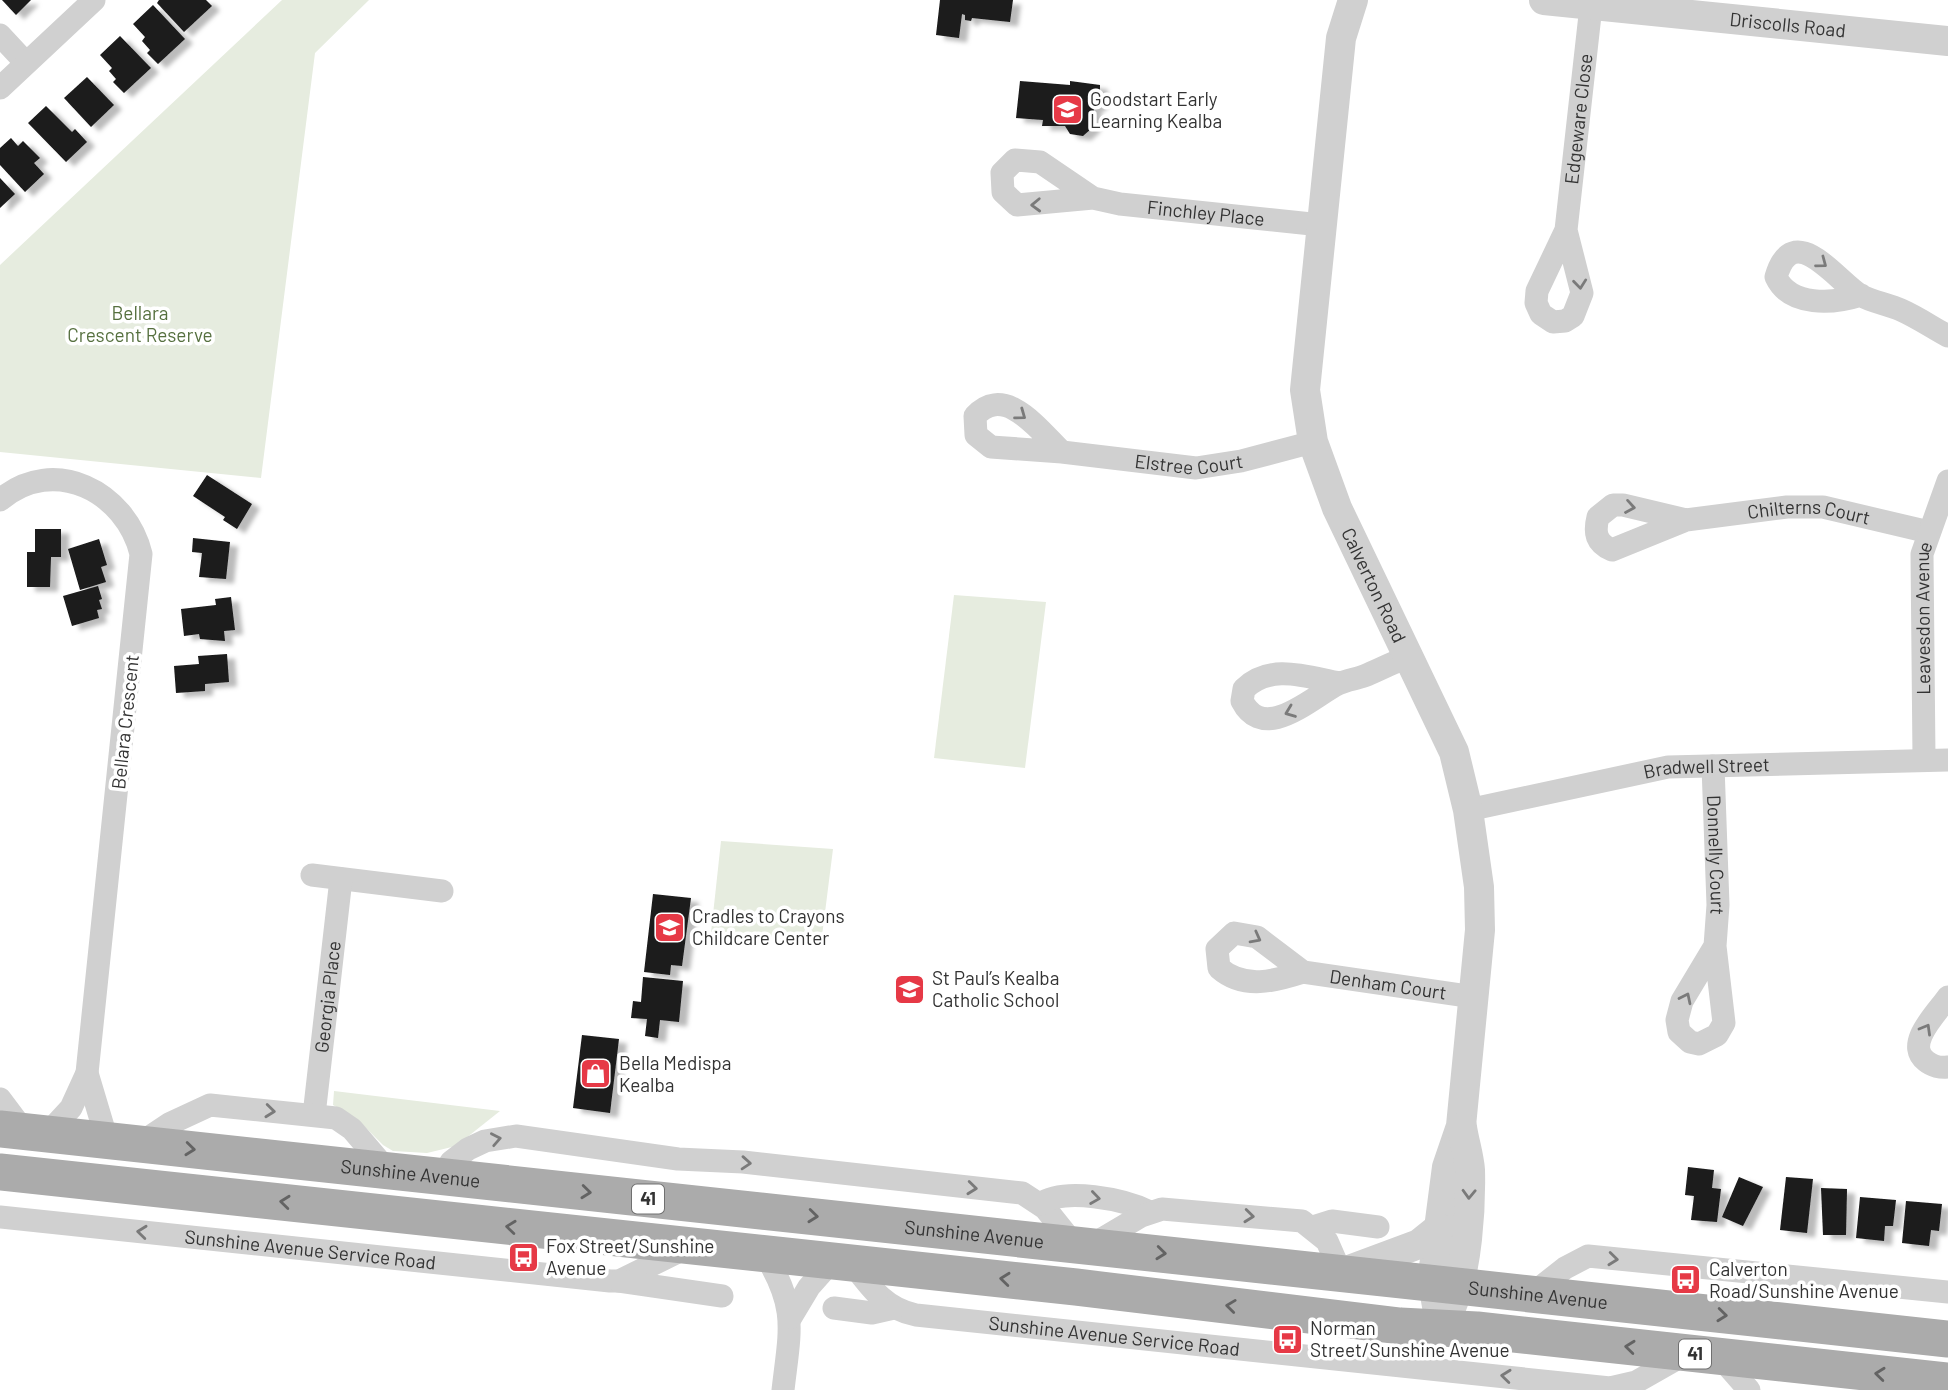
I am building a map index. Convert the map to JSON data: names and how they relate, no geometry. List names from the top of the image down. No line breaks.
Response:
{"streets":{"main road":["Sunshine Avenue","41"],"street":["Driscolls Road","Edgeware Close","Finchley Place","Elstree Court","Chilterns Court","Calverton Road","Leavesdon Avenue","Bellara Crescent","Bradwell Street","Donnelly Court","Denham Court","Georgia Place","Sunshine Avenue Service Road"]},"crossings":[["Driscolls Road","Edgeware Close"],["Finchley Place","Calverton Road"],["Elstree Court","Calverton Road"],["Chilterns Court","Leavesdon Avenue"],["Calverton Road","Bradwell Street"],["Calverton Road","Denham Court"],["Calverton Road","Sunshine Avenue"],["Calverton Road","41"],["Leavesdon Avenue","Bradwell Street"],["Bradwell Street","Donnelly Court"],["41","Sunshine Avenue Service Road"]],"parks":["Bellara Crescent Reserve"],"places":{"school or university":["Goodstart Early Learning Kealba","Cradles to Crayons Childcare Center","St Paul’s Kealba Catholic School"],"shop":["Bella Medispa Kealba"],"bus stop":["Fox Street/Sunshine Avenue","Calverton Road/Sunshine Avenue","Norman Street/Sunshine Avenue"]}}
